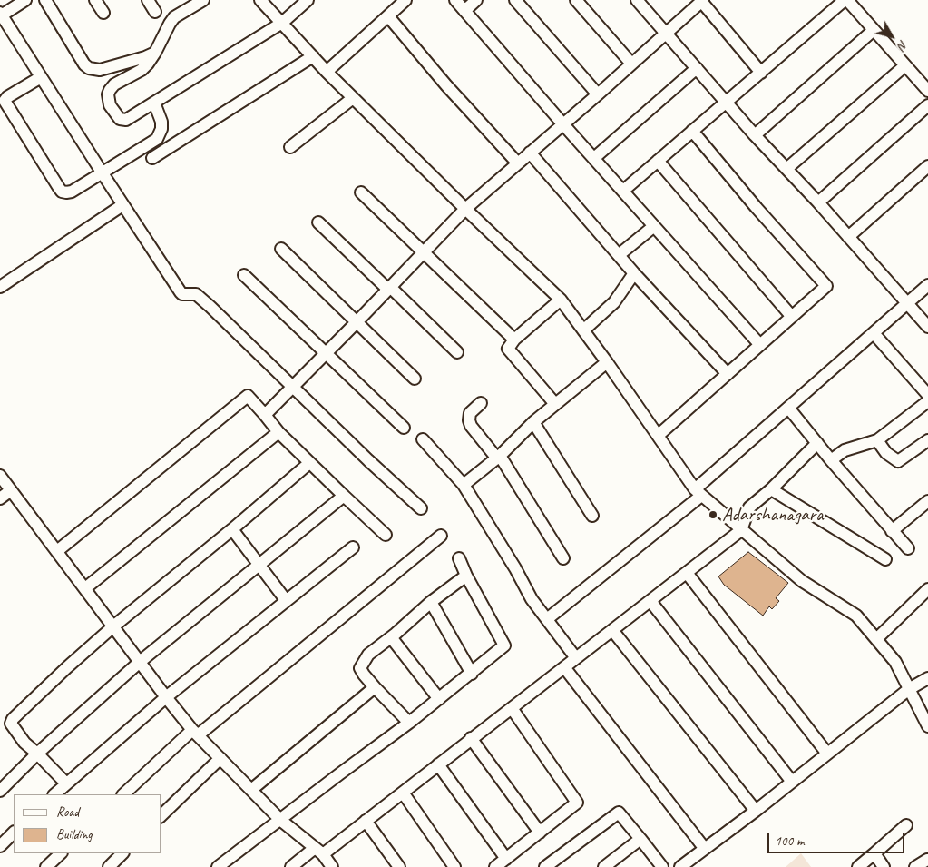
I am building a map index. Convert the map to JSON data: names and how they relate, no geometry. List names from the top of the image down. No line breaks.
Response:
{"places":["Adarshanagara"],"legend":["Road","Building"],"scale_bar":"100 m","north":"bottom right"}
